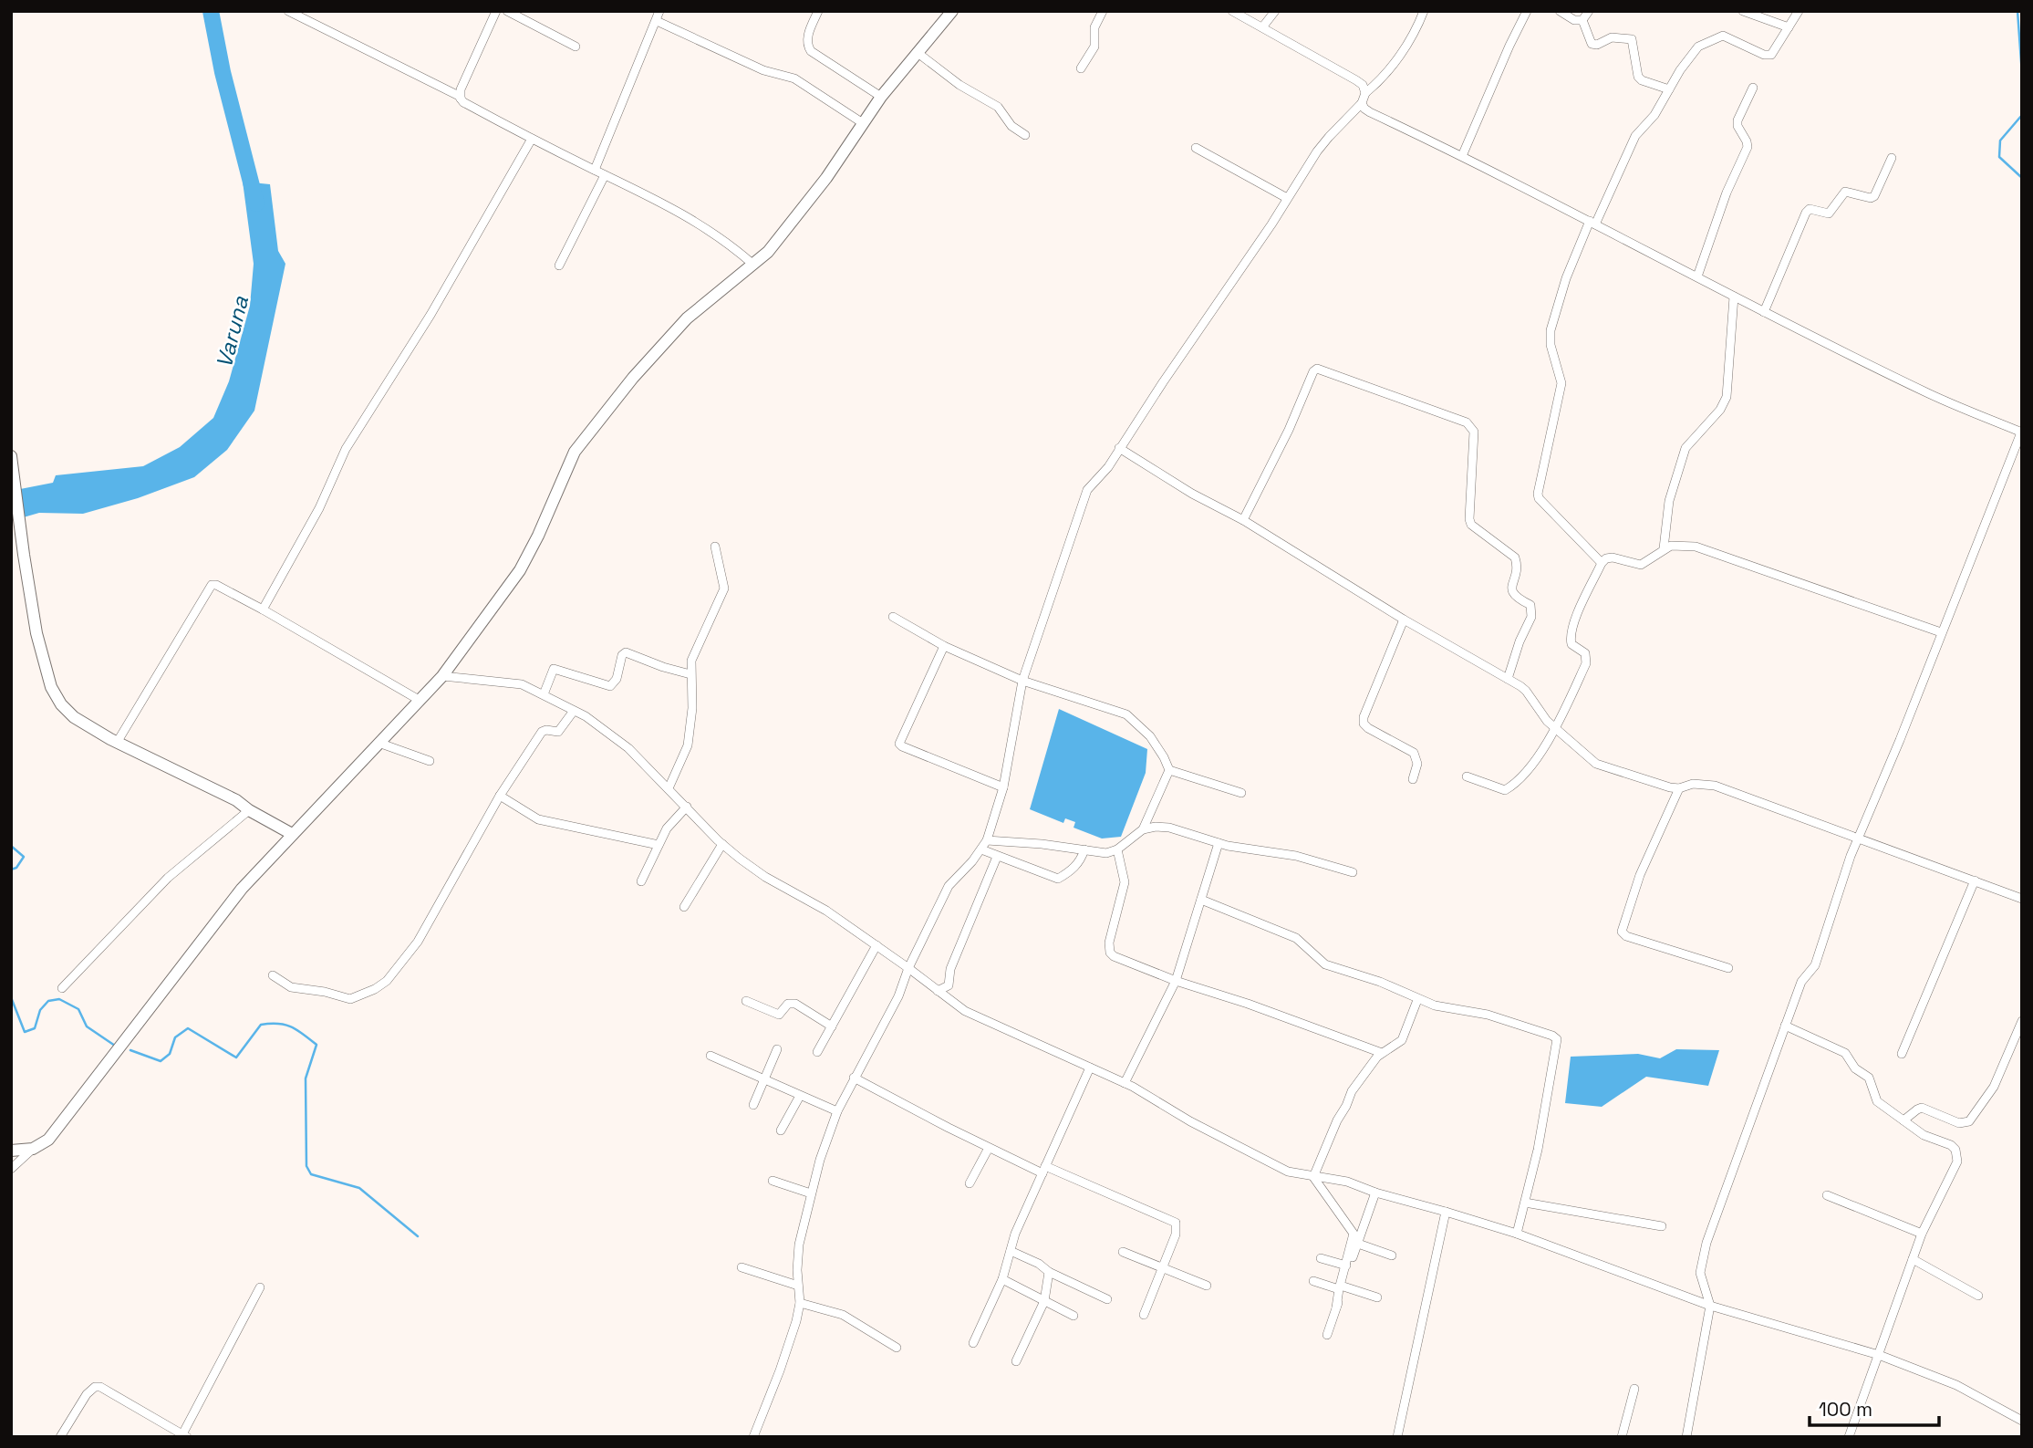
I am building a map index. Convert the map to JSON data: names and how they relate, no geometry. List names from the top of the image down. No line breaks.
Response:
{"water":["Varuna"],"scale_bar":"100 m"}
